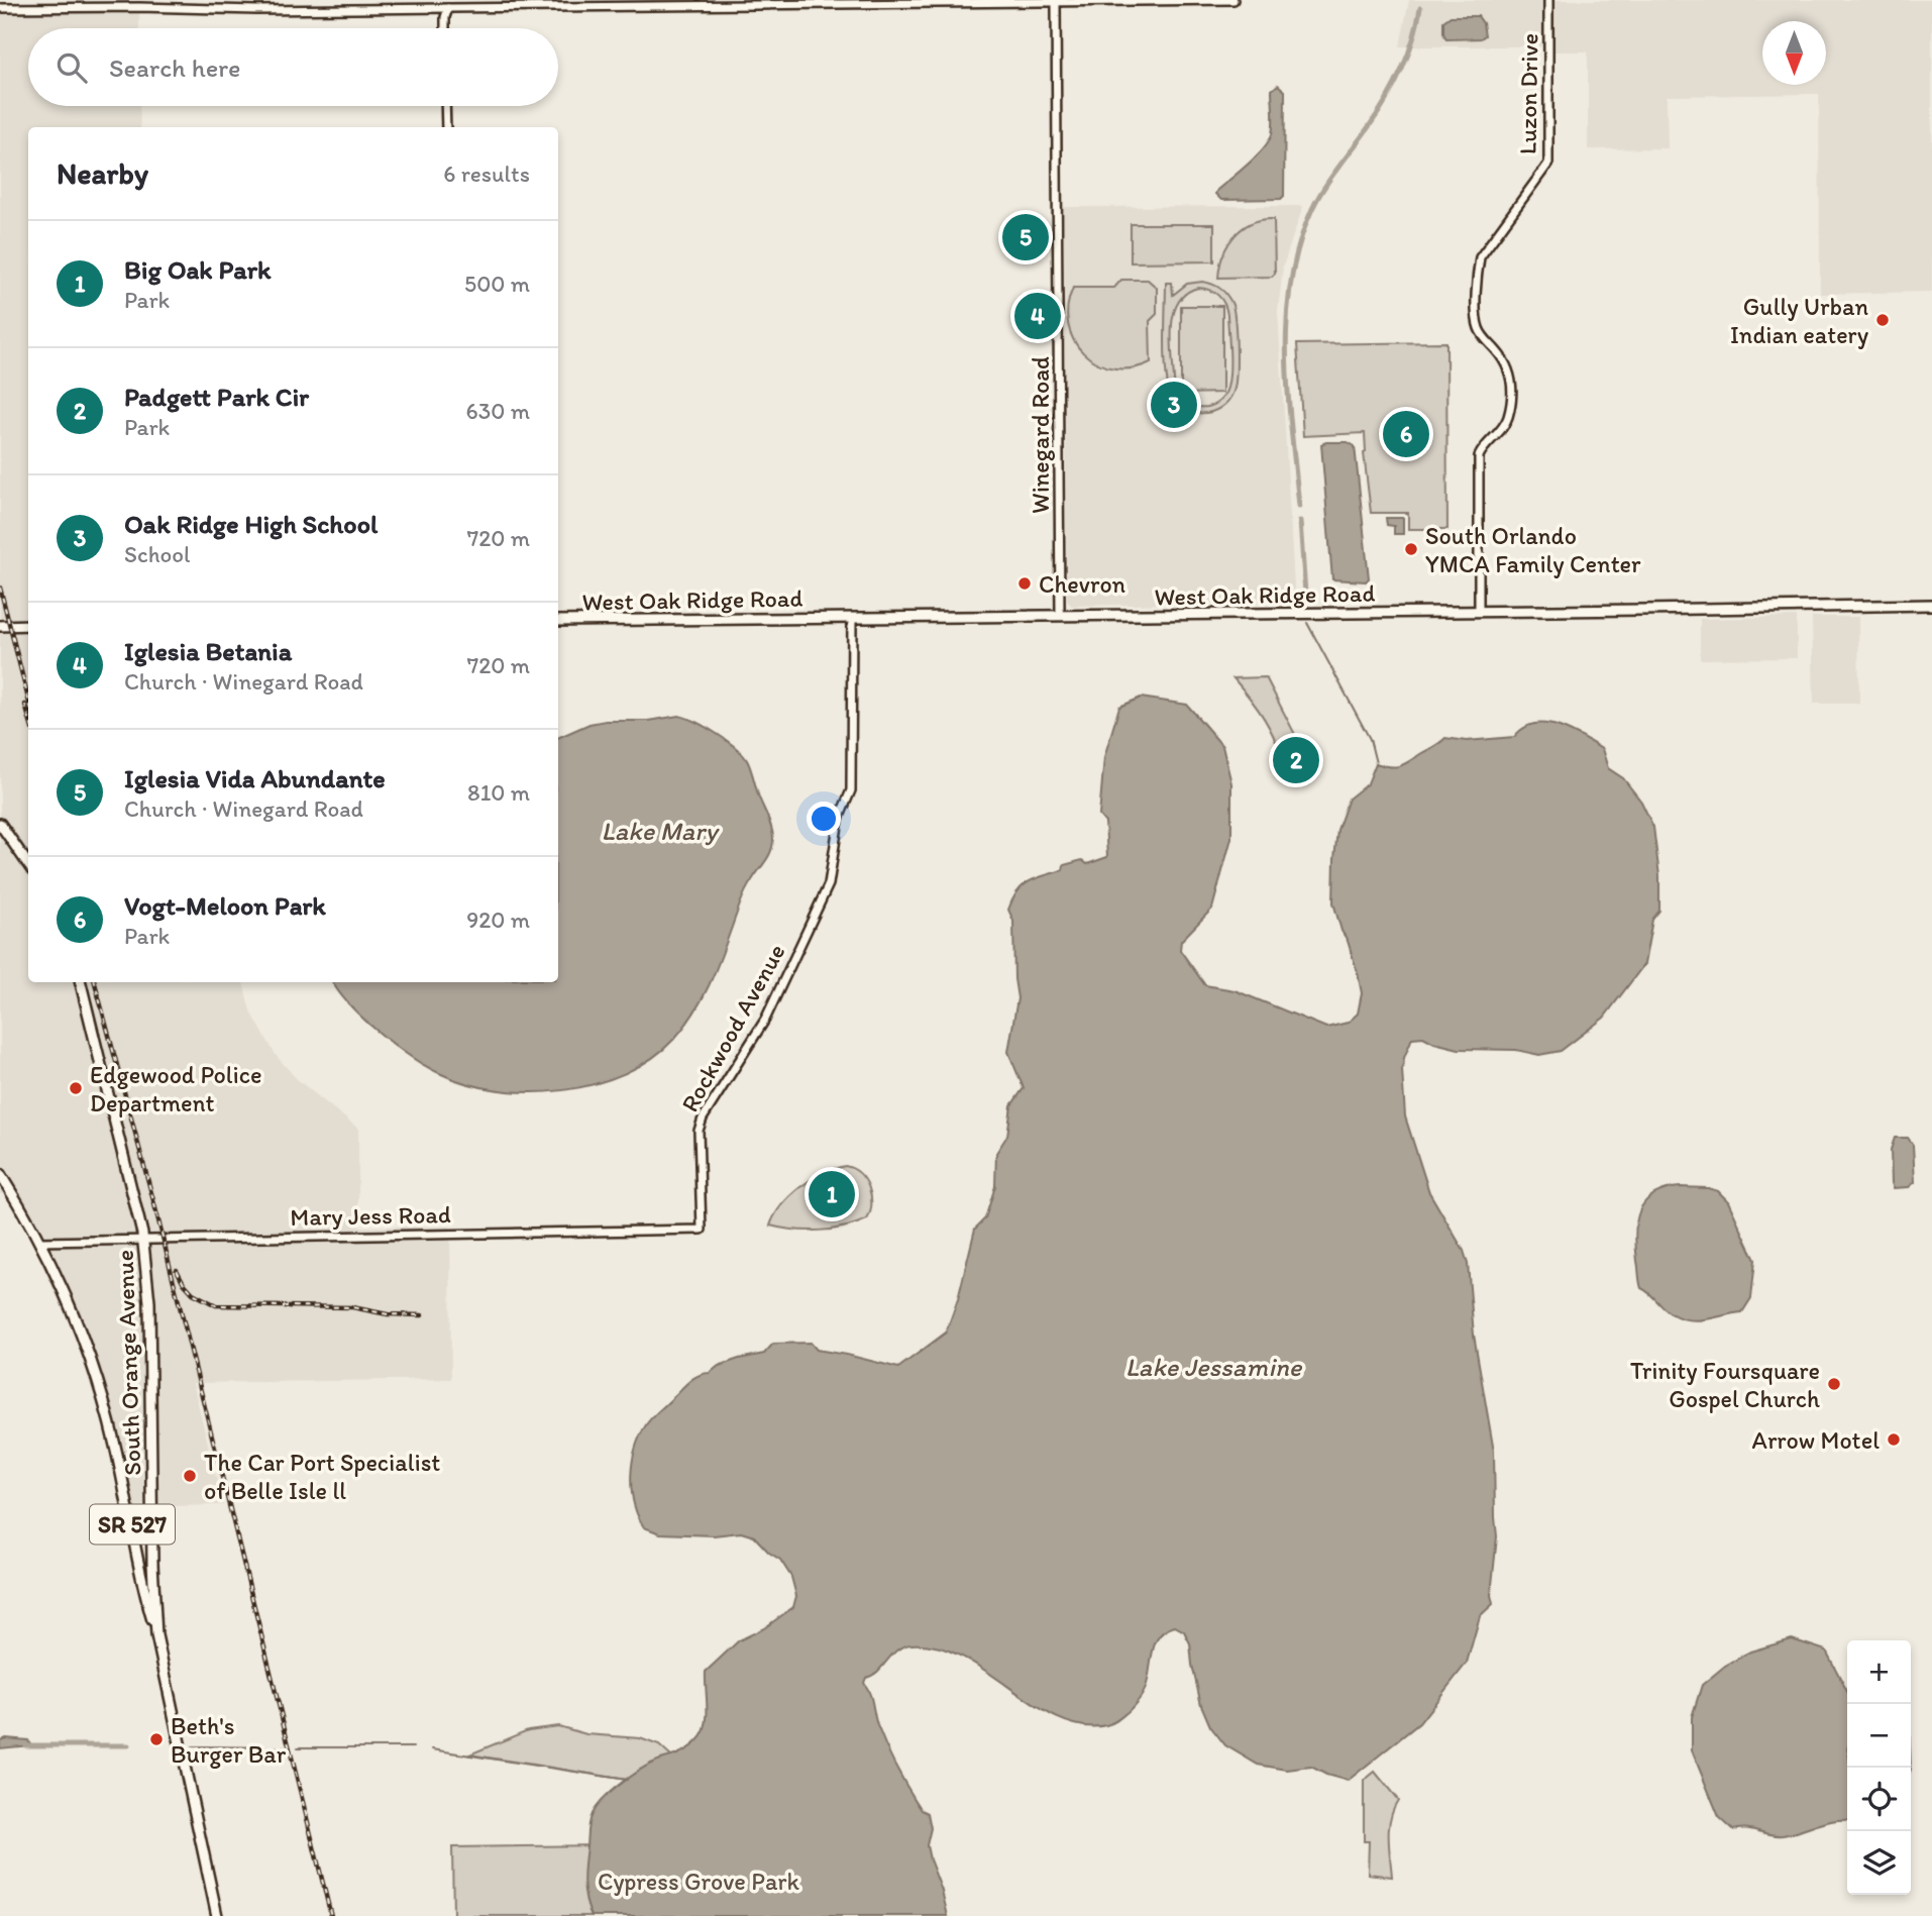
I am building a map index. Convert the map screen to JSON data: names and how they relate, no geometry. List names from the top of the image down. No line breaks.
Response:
{"streets":{"main road":["West Oak Ridge Road","South Orange Avenue","SR 527"],"street":["Luzon Drive","Winegard Road","Rockwood Avenue","Mary Jess Road"]},"crossings":[["Luzon Drive","West Oak Ridge Road"],["Winegard Road","West Oak Ridge Road"],["West Oak Ridge Road","Rockwood Avenue"],["Rockwood Avenue","Mary Jess Road"],["Mary Jess Road","South Orange Avenue"],["Mary Jess Road","SR 527"],["South Orange Avenue","SR 527"]],"water":["Lake Mary","Lake Jessamine"],"parks":["Cypress Grove Park"],"places":["Gully Urban Indian eatery","South Orlando YMCA Family Center","Chevron","Edgewood Police Department","Trinity Foursquare Gospel Church","Arrow Motel","The Car Port Specialist of Belle Isle ll","Beth's Burger Bar"],"north":"bottom","page":{"search":"Search here","heading":["Nearby","6 results"],"pins":["5","4","3","6","2","1"],"list":[{"mark":"1","name":"Big Oak Park","note":"Park","value":"500 m"},{"mark":"2","name":"Padgett Park Cir","note":"Park","value":"630 m"},{"mark":"3","name":"Oak Ridge High School","note":"School","value":"720 m"},{"mark":"4","name":"Iglesia Betania","note":"Church · Winegard Road","value":"720 m"},{"mark":"5","name":"Iglesia Vida Abundante","note":"Church · Winegard Road","value":"810 m"},{"mark":"6","name":"Vogt-Meloon Park","note":"Park","value":"920 m"}],"map_buttons":["+","−"]}}
